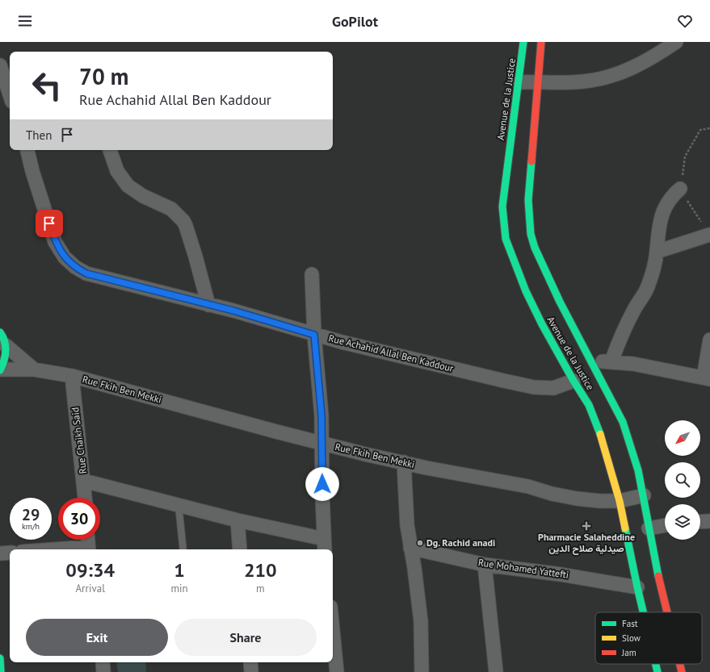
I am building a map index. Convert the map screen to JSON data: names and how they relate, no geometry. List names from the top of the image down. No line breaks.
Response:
{"streets":{"street":["Avenue de la Justice","Rue Achahid Allal Ben Kaddour","Rue Fkih Ben Mekki","Rue Chaikh Said","Rue Mohamed Yattefti"]},"crossings":[["Avenue de la Justice","Rue Achahid Allal Ben Kaddour"],["Avenue de la Justice","Rue Fkih Ben Mekki"],["Avenue de la Justice","Rue Mohamed Yattefti"],["Rue Fkih Ben Mekki","Rue Chaikh Said"]],"places":{"health":["Pharmacie Salaheddine صيدلية صلاح الدين"],"other":["Dg. Rachid anadi"]},"legend":["Fast","Slow","Jam"],"north":"bottom left","page":{"header":"GoPilot","turn":["70 m","Rue Achahid Allal Ben Kaddour"],"then":"Then","speed":"29 km/h","limit":"30","eta":["09:34","Arrival","1","min","210","m"],"buttons":["Exit","Share"]}}
